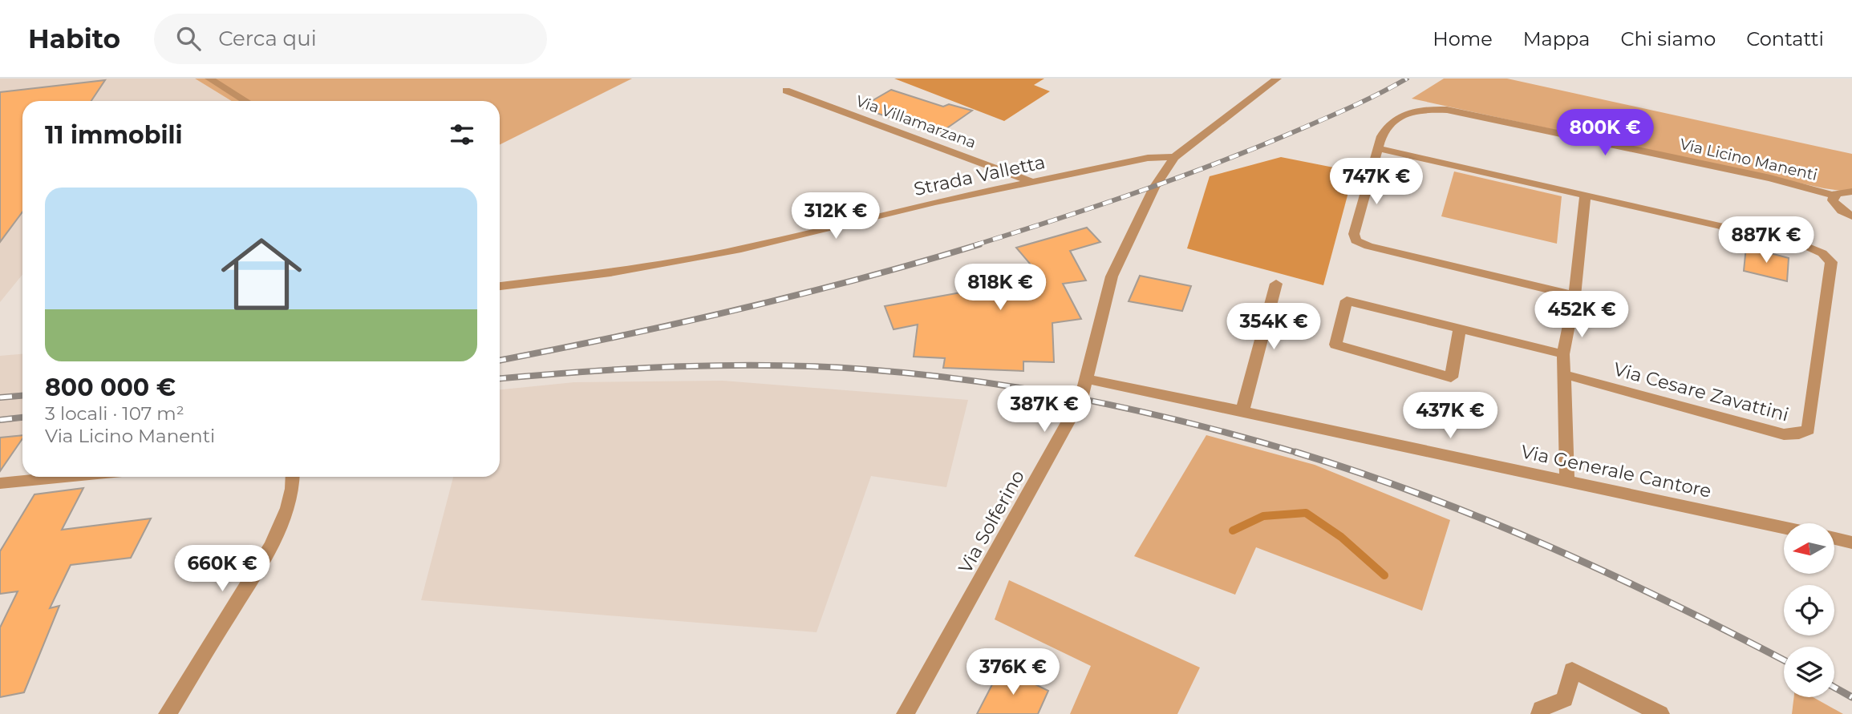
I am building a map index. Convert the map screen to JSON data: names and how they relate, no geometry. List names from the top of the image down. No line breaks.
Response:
{"streets":{"street":["Via Villamarzana","Via Licino Manenti","Strada Valletta","Via Cesare Zavattini","Via Generale Cantore","Via Solferino"]},"crossings":[["Via Villamarzana","Strada Valletta"],["Strada Valletta","Via Solferino"],["Via Generale Cantore","Via Solferino"]],"north":"left","page":{"header":"Habito","search":"Cerca qui","nav":["Home","Mappa","Chi siamo","Contatti"],"heading":"11 immobili","price":["800K €","747K €","312K €","887K €","818K €","452K €","354K €","387K €","437K €","660K €","376K €"],"list":[{"name":"800 000 €","note":"3 locali · 107 m² · Via Licino Manenti"}]}}
